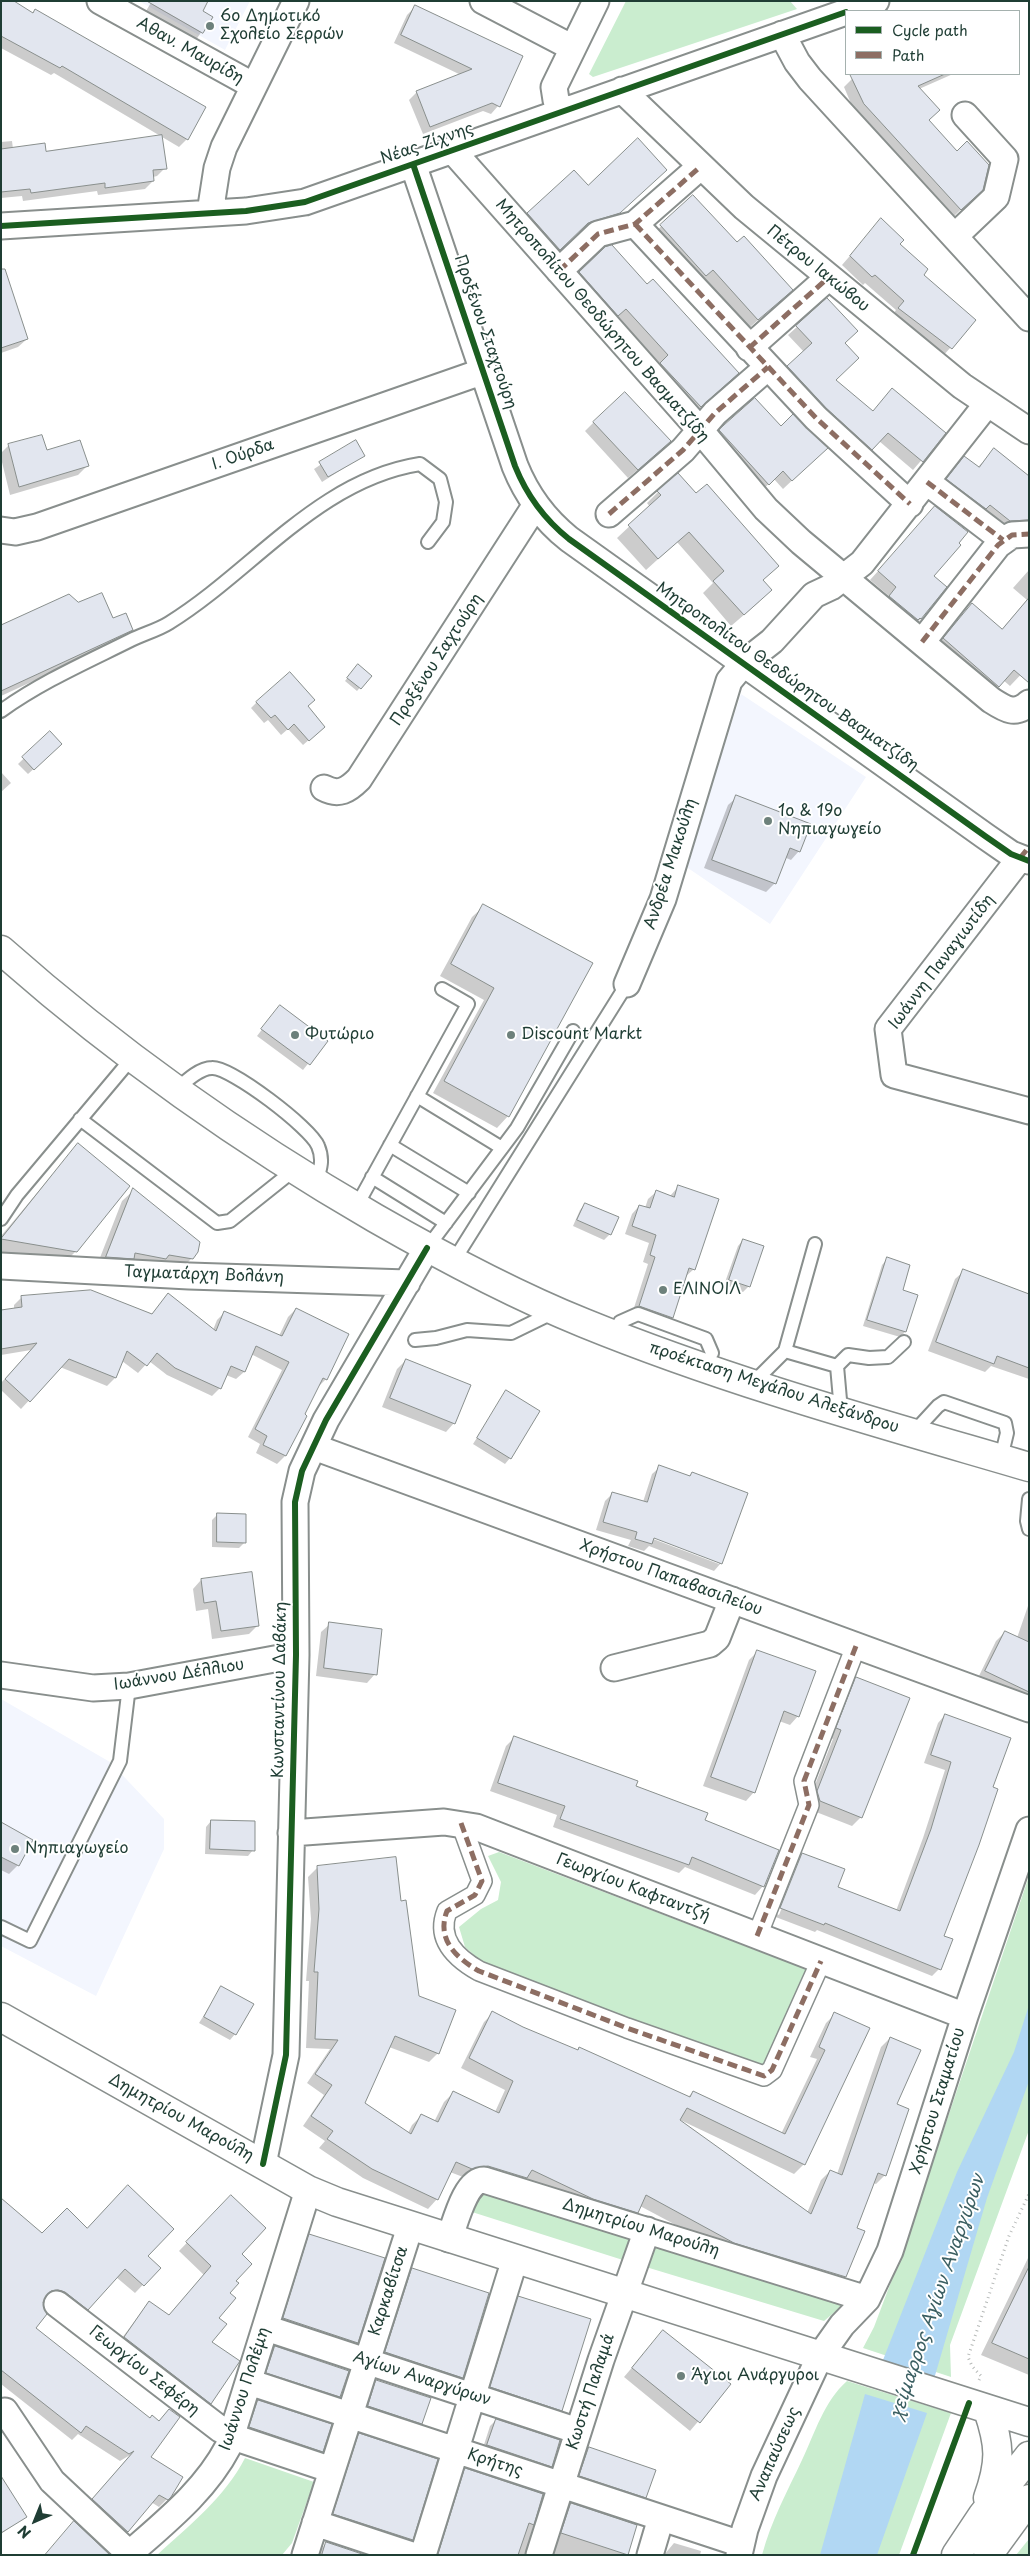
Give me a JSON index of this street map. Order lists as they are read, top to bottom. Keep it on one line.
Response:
{"streets":{"main road":["προέκταση Μεγάλου Αλεξάνδρου","Δημητρίου Μαρούλη"],"street":["Αθαν. Μαυρίδη","Νέας Ζίχνης","Πέτρου Ιακώβου","Μητροπολίτου Θεοδώρητου Βασματζίδη","Προξένου Σταχτούρη","Ι. Ούρδα","Προξένου Σαχτούρη","Ανδρέα Μακούλη","Ιωάννη Παναγιωτίδη","Ταγματάρχη Βολάνη","Χρήστου Παπαβασιλείου","Ιωάννου Δέλλιου","Κωνσταντίνου Δαβάκη","Γεωργίου Καφταντζή","Χρήστου Σταματίου","Καρκαβίτσα","Γεωργίου Σεφέρη","Αγίων Αναργύρων","Ιωάννου Πολέμη","Κωστή Παλαμά","Αναπαύσεως","Κρήτης"]},"crossings":[["Νέας Ζίχνης","Πέτρου Ιακώβου"],["Νέας Ζίχνης","Μητροπολίτου Θεοδώρητου Βασματζίδη"],["Νέας Ζίχνης","Προξένου Σταχτούρη"],["Πέτρου Ιακώβου","Ανδρέα Μακούλη"],["Μητροπολίτου Θεοδώρητου Βασματζίδη","Προξένου Σταχτούρη"],["Μητροπολίτου Θεοδώρητου Βασματζίδη","Προξένου Σαχτούρη"],["Μητροπολίτου Θεοδώρητου Βασματζίδη","Ανδρέα Μακούλη"],["Μητροπολίτου Θεοδώρητου Βασματζίδη","Ιωάννη Παναγιωτίδη"],["Προξένου Σταχτούρη","Ι. Ούρδα"],["Προξένου Σταχτούρη","Προξένου Σαχτούρη"],["Ανδρέα Μακούλη","προέκταση Μεγάλου Αλεξάνδρου"],["Ταγματάρχη Βολάνη","Κωνσταντίνου Δαβάκη"],["προέκταση Μεγάλου Αλεξάνδρου","Κωνσταντίνου Δαβάκη"],["Χρήστου Παπαβασιλείου","Κωνσταντίνου Δαβάκη"],["Ιωάννου Δέλλιου","Κωνσταντίνου Δαβάκη"],["Κωνσταντίνου Δαβάκη","Γεωργίου Καφταντζή"],["Κωνσταντίνου Δαβάκη","Δημητρίου Μαρούλη"],["Γεωργίου Καφταντζή","Χρήστου Σταματίου"],["Χρήστου Σταματίου","Δημητρίου Μαρούλη"],["Χρήστου Σταματίου","Αναπαύσεως"],["Δημητρίου Μαρούλη","Καρκαβίτσα"],["Δημητρίου Μαρούλη","Ιωάννου Πολέμη"],["Δημητρίου Μαρούλη","Κωστή Παλαμά"],["Δημητρίου Μαρούλη","Αναπαύσεως"],["Καρκαβίτσα","Αγίων Αναργύρων"],["Καρκαβίτσα","Κρήτης"],["Γεωργίου Σεφέρη","Ιωάννου Πολέμη"],["Αγίων Αναργύρων","Ιωάννου Πολέμη"],["Αγίων Αναργύρων","Κωστή Παλαμά"],["Ιωάννου Πολέμη","Κρήτης"],["Κωστή Παλαμά","Κρήτης"],["Αναπαύσεως","Κρήτης"]],"water":["χείμαρρος Αγίων Αναργύρων"],"places":["6ο Δημοτικό Σχολείο Σερρών","1ο & 19ο Νηπιαγωγείο","Φυτώριο","Discount Markt","ΕΛΙΝΟΙΛ","Νηπιαγωγείο","Άγιοι Ανάργυροι"],"legend":["Cycle path","Path"],"north":"bottom left"}
